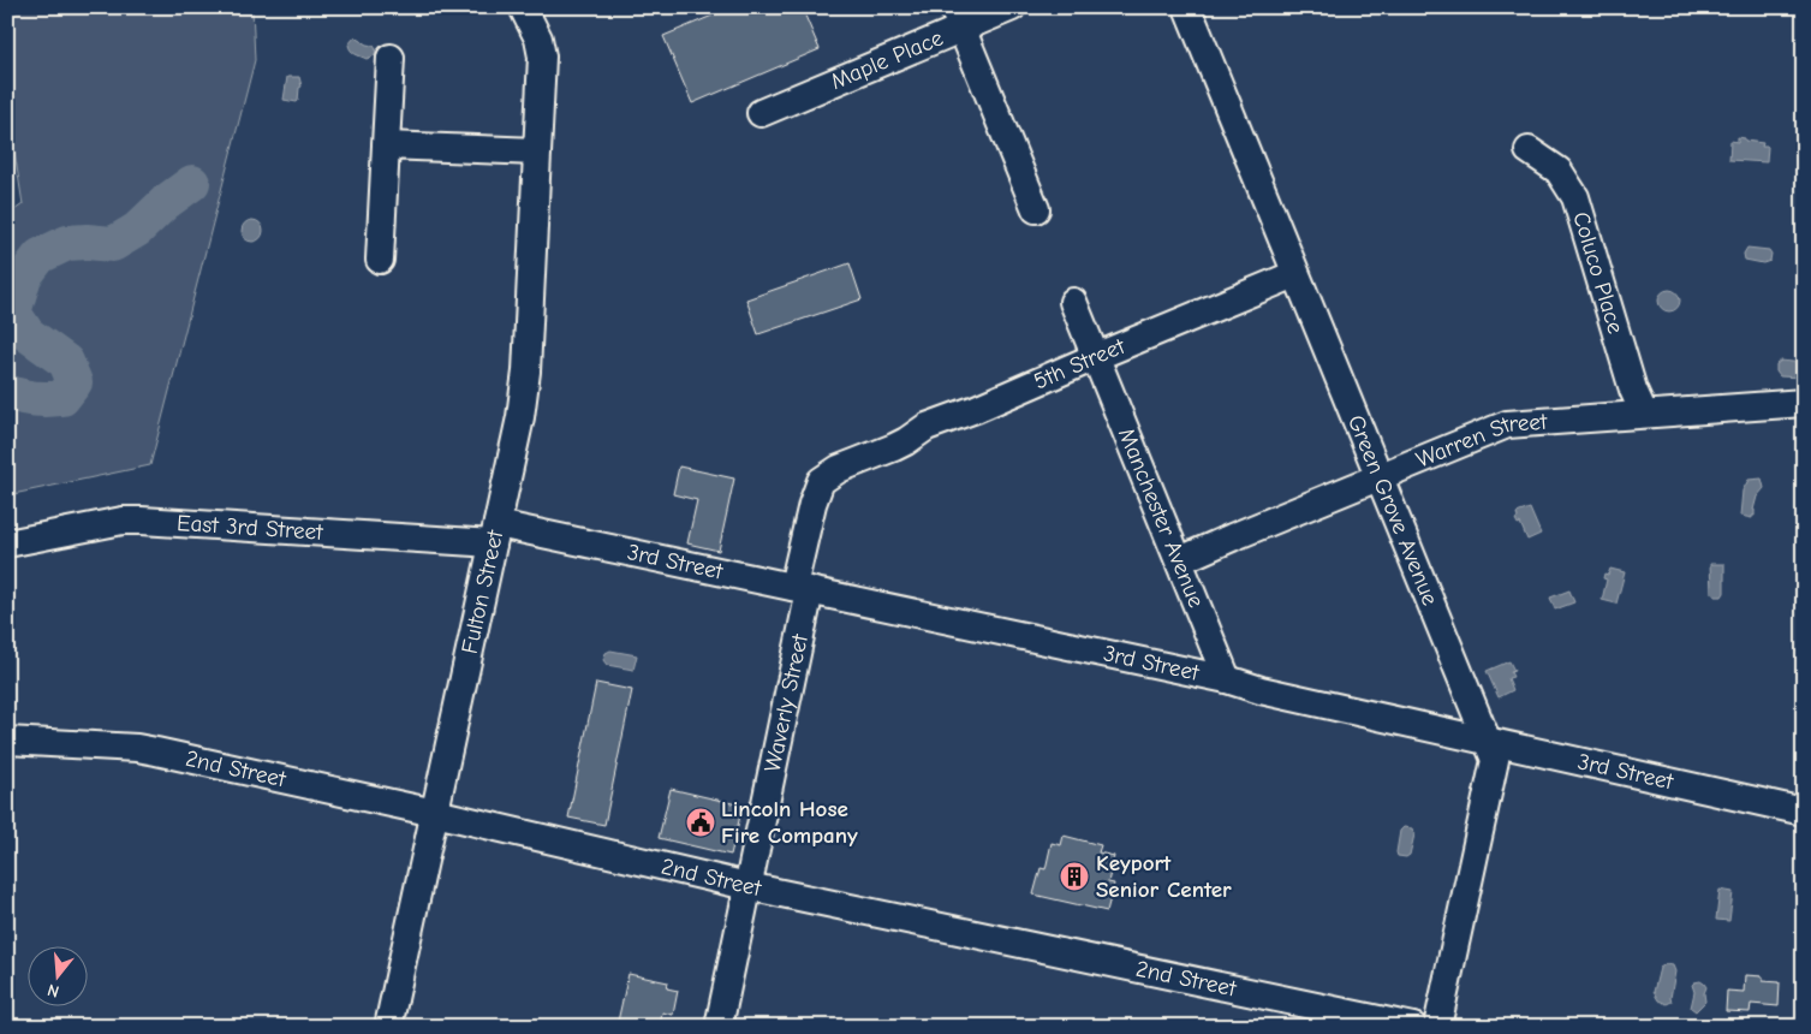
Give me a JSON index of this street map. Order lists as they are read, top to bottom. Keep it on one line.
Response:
{"streets":{"street":["Maple Place","Coluco Place","5th Street","Warren Street","Green Grove Avenue","Manchester Avenue","East 3rd Street","3rd Street","Fulton Street","Waverly Street","2nd Street"]},"crossings":[["Coluco Place","Warren Street"],["5th Street","Green Grove Avenue"],["5th Street","Manchester Avenue"],["5th Street","Waverly Street"],["Warren Street","Green Grove Avenue"],["Warren Street","Manchester Avenue"],["Green Grove Avenue","3rd Street"],["Manchester Avenue","3rd Street"],["East 3rd Street","3rd Street"],["East 3rd Street","Fulton Street"],["3rd Street","Fulton Street"],["3rd Street","Waverly Street"],["Fulton Street","2nd Street"],["Waverly Street","2nd Street"]],"places":{"public building":["Lincoln Hose Fire Company"],"building":["Keyport Senior Center"]},"north":"bottom"}
